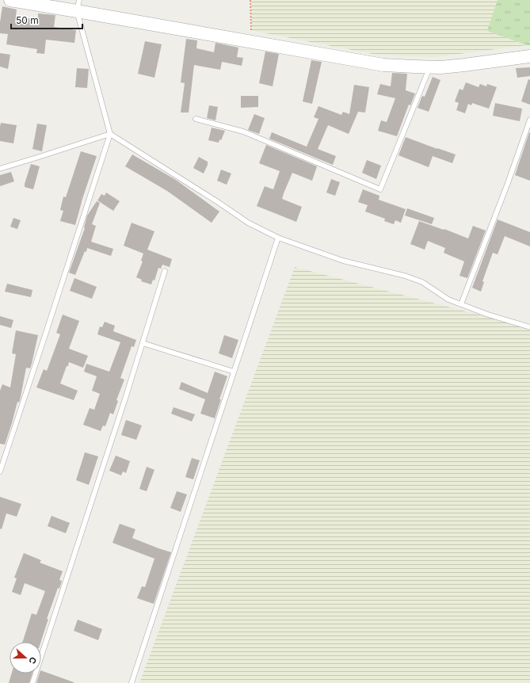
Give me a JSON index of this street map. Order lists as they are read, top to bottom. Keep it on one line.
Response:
{"scale_bar":"50 m","north":"right"}
